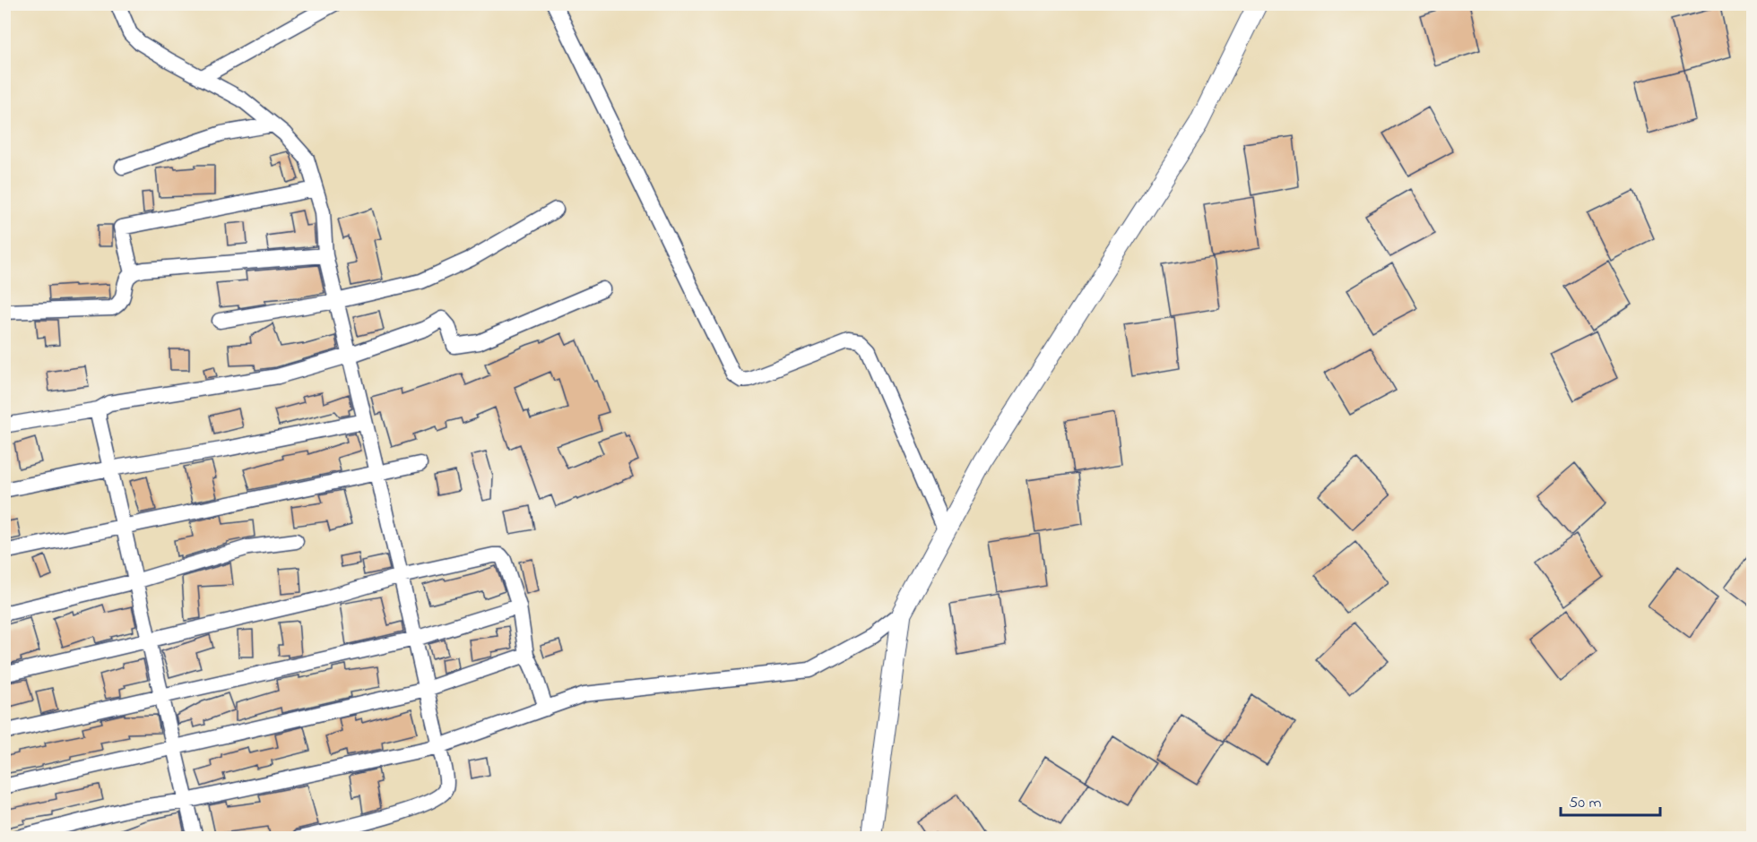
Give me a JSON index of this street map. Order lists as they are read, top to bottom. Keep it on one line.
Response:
{"scale_bar":"50 m"}
